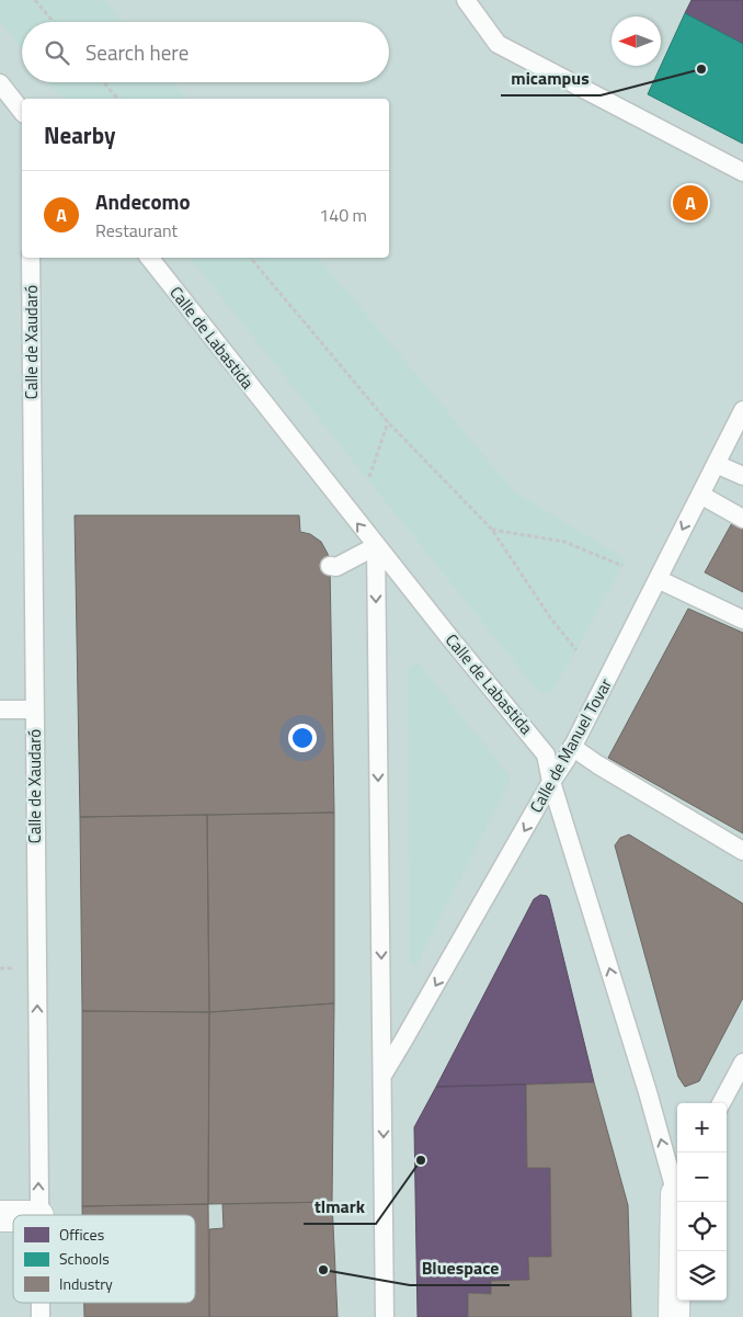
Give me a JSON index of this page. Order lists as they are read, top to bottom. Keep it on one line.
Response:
{"streets":{"lane":["Calle de Labastida","Calle de Xaudaró","Calle de Manuel Tovar"]},"crossings":[["Calle de Labastida","Calle de Manuel Tovar"]],"one_way":["Calle de Labastida","Calle de Xaudaró","Calle de Manuel Tovar"],"places":["micampus","tlmark","Bluespace"],"legend":["Offices","Schools","Industry"],"north":"left","page":{"search":"Search here","heading":"Nearby","list":[{"mark":"A","name":"Andecomo","note":"Restaurant","value":"140 m"}],"pins":"A","map_buttons":["+","−"]}}
